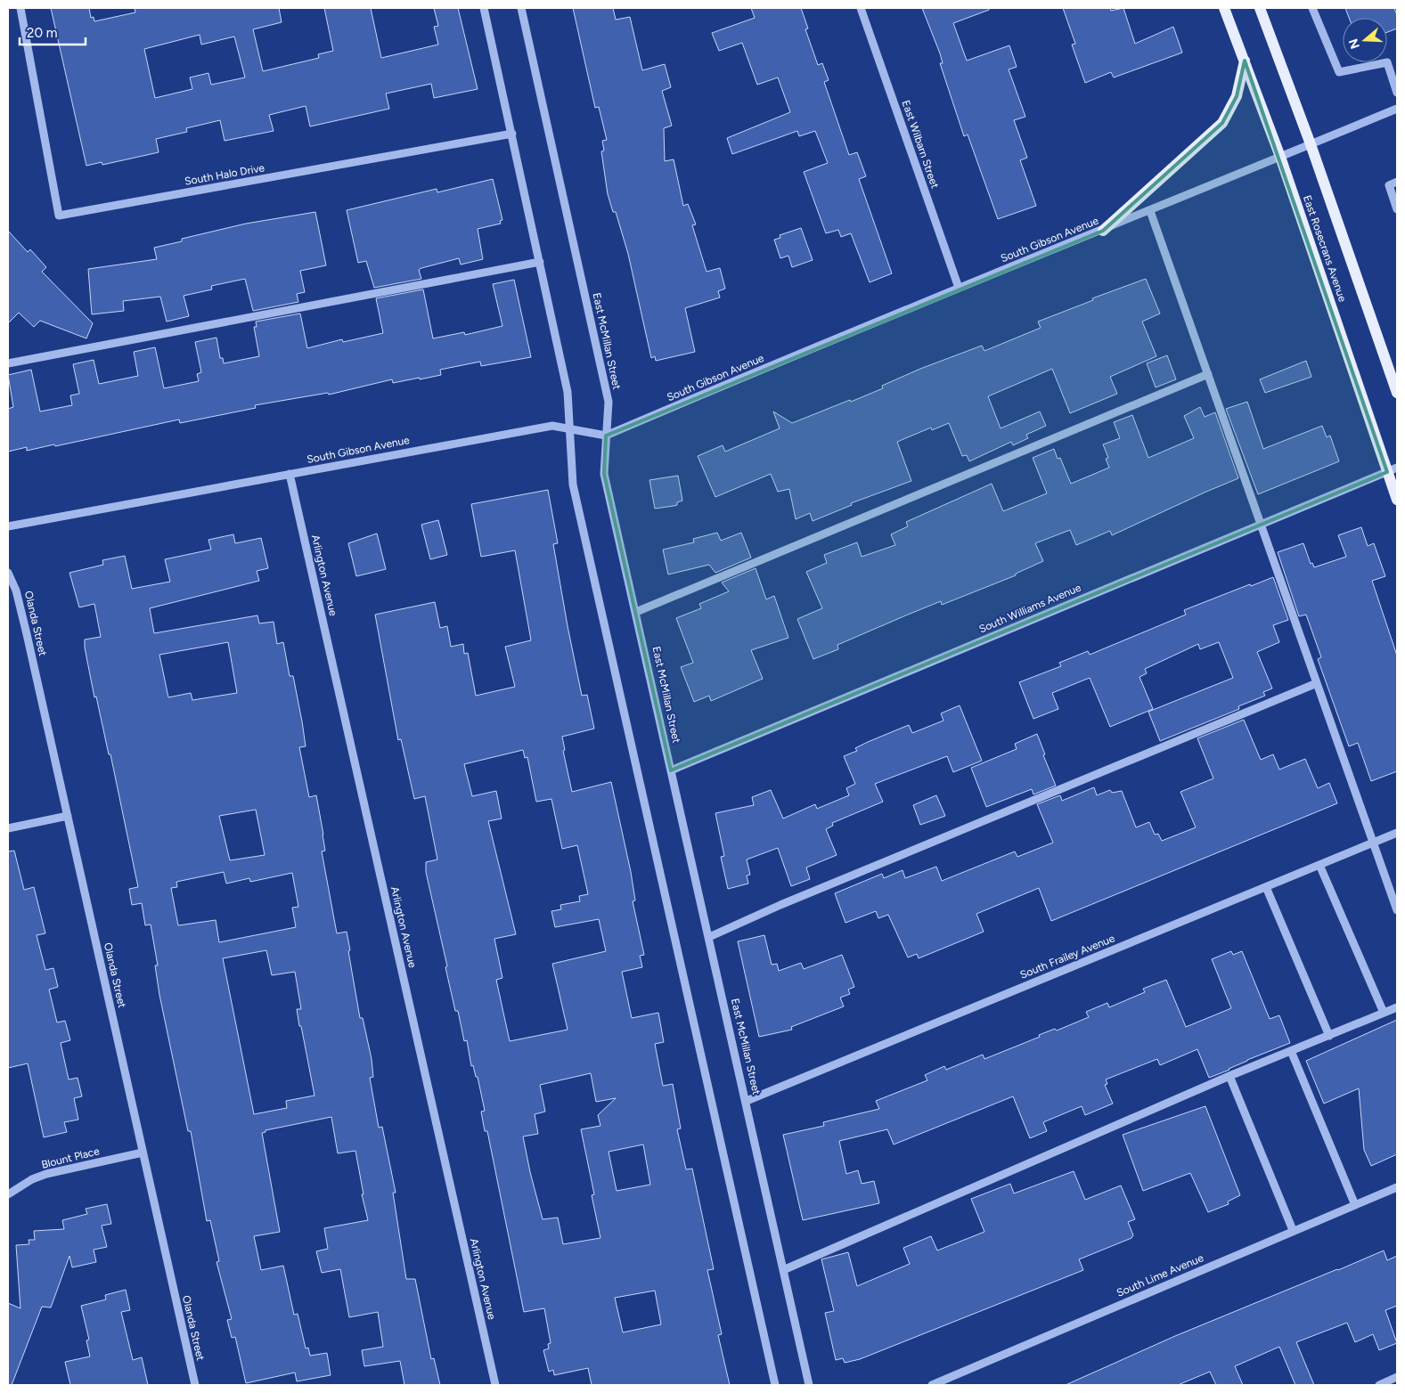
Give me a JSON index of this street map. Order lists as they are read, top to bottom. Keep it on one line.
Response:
{"streets":{"main road":["East Rosecrans Avenue"],"street":["East Wilbarn Street","South Halo Drive","South Gibson Avenue","East McMillan Street","Arlington Avenue","South Williams Avenue","Olanda Street","South Frailey Avenue","Blount Place","South Lime Avenue"]},"crossings":[["East Wilbarn Street","South Gibson Avenue"],["South Gibson Avenue","East Rosecrans Avenue"],["South Gibson Avenue","East McMillan Street"],["South Gibson Avenue","Arlington Avenue"],["East Rosecrans Avenue","South Williams Avenue"],["East McMillan Street","South Williams Avenue"],["East McMillan Street","South Frailey Avenue"],["Olanda Street","Blount Place"]],"scale_bar":"20 m","north":"left"}
